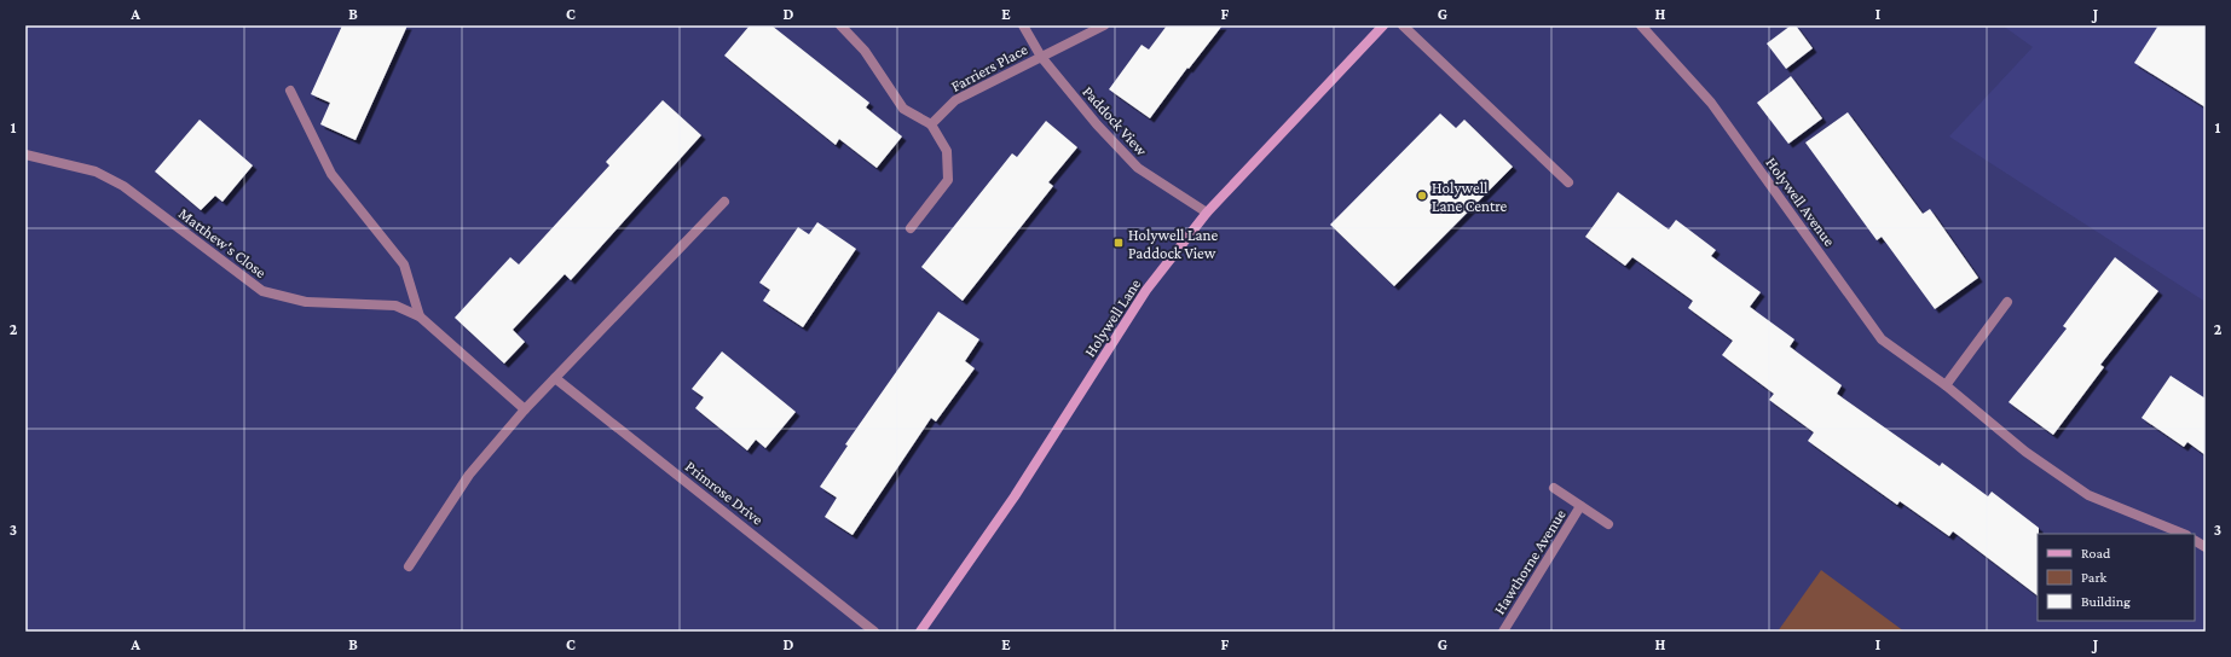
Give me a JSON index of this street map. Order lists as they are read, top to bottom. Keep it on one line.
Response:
{"streets":{"main road":["Holywell Lane"],"street":["Farriers Place","Paddock View","Holywell Avenue","Matthew's Close","Primrose Drive","Hawthorne Avenue"]},"crossings":[["Farriers Place","Paddock View"],["Paddock View","Holywell Lane"]],"places":{"other":["Holywell Lane Centre"],"transit":["Holywell Lane Paddock View"]},"legend":["Road","Park","Building"],"grid":{"columns":["A","B","C","D","E","F","G","H","I","J"],"rows":["1","2","3"]}}
